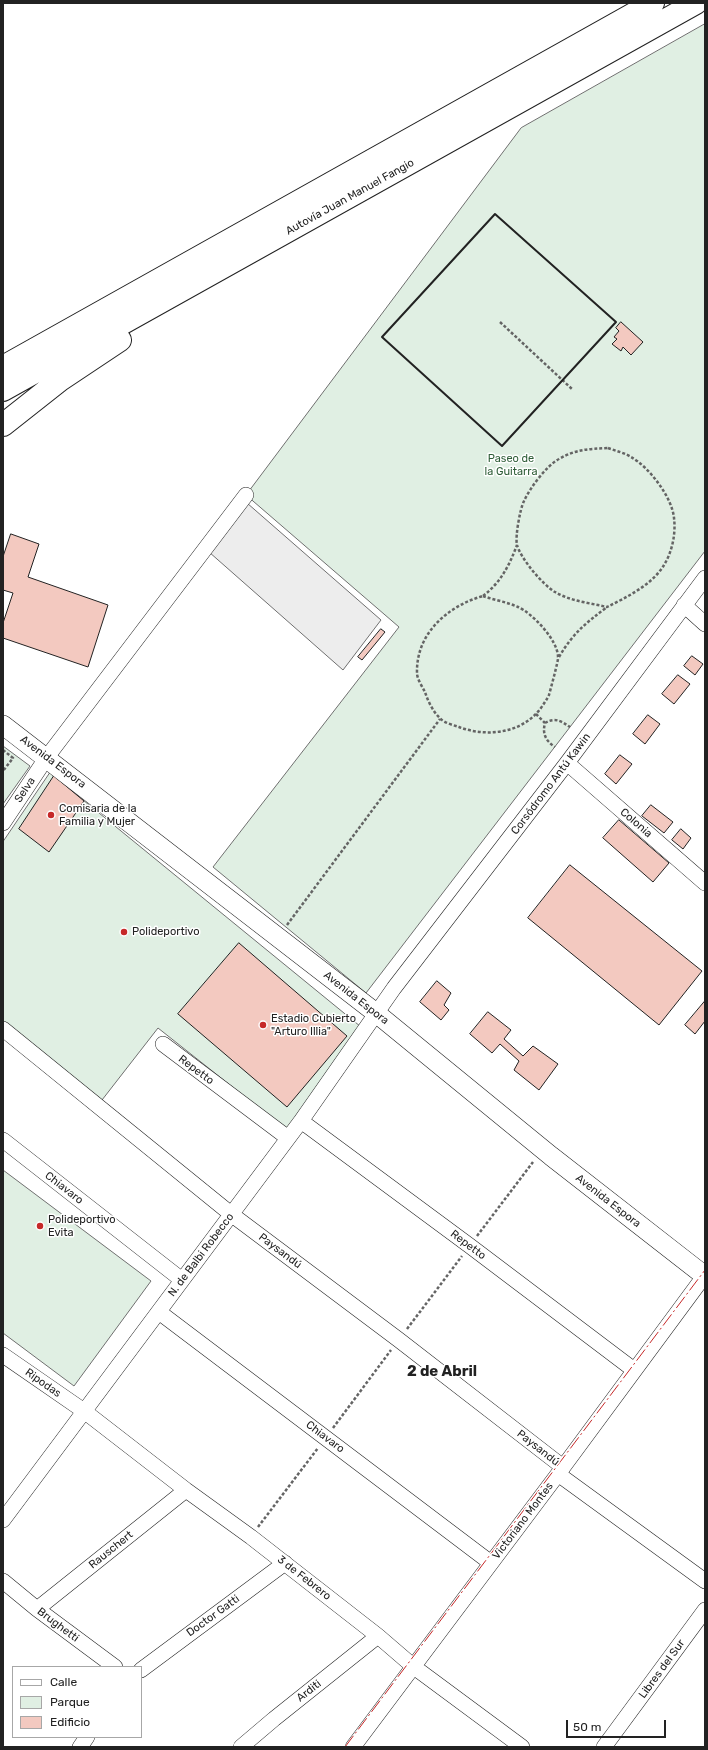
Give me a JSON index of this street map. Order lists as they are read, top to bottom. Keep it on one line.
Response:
{"streets":{"highway":["Autovía Juan Manuel Fangio"],"main road":["Avenida Espora"],"street":["Corsódromo Antú Kawin","Selva","Colonia","Repetto","Chiavaro","Paysandú","N. de Balbi Robecco","Ripodas","Victoriano Montes","Rauschert","3 de Febrero","Doctor Gatti","Brughetti","Libres del Sur","Arditi"]},"crossings":[["Avenida Espora","Selva"],["Avenida Espora","N. de Balbi Robecco"],["Avenida Espora","Victoriano Montes"],["Corsódromo Antú Kawin","Colonia"],["Corsódromo Antú Kawin","N. de Balbi Robecco"],["Repetto","N. de Balbi Robecco"],["Repetto","Victoriano Montes"],["Chiavaro","N. de Balbi Robecco"],["Chiavaro","Victoriano Montes"],["Paysandú","N. de Balbi Robecco"],["Paysandú","Victoriano Montes"],["N. de Balbi Robecco","Ripodas"],["N. de Balbi Robecco","3 de Febrero"],["Ripodas","3 de Febrero"],["Victoriano Montes","3 de Febrero"],["Rauschert","3 de Febrero"],["Rauschert","Brughetti"],["3 de Febrero","Doctor Gatti"],["3 de Febrero","Arditi"]],"districts":["2 de Abril"],"parks":["Paseo de la Guitarra"],"places":["Comisaria de la Familia y Mujer","Polideportivo","Estadio Cubierto \"Arturo Illia\"","Polideportivo Evita"],"legend":["Calle","Parque","Edificio"],"scale_bar":"50 m"}
